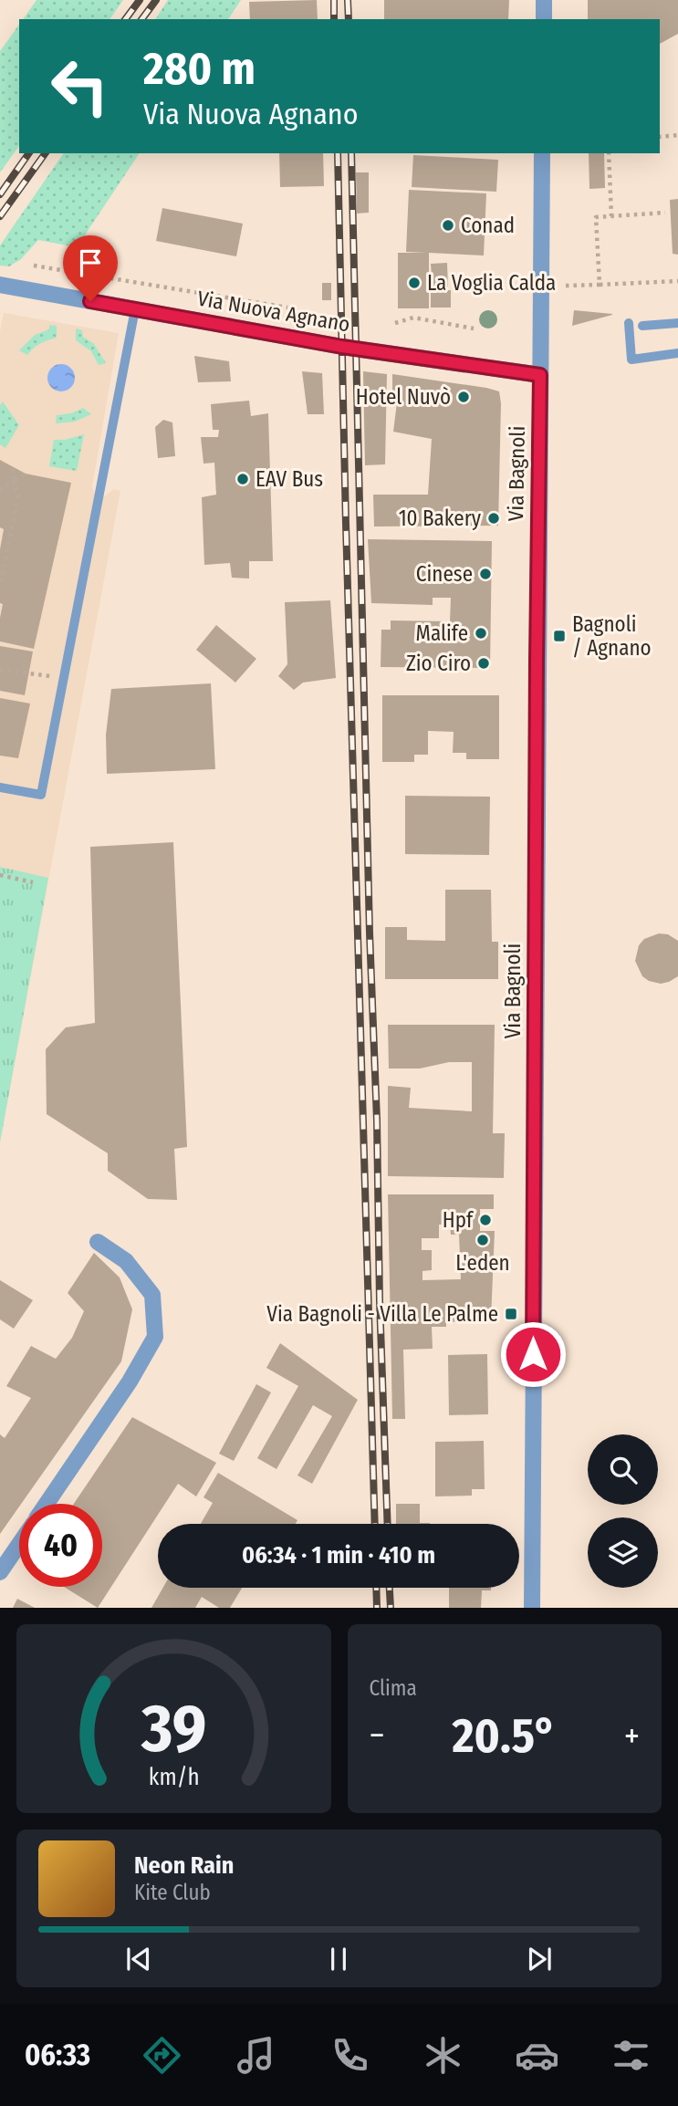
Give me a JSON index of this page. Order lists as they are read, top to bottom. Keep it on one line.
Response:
{"streets":{"street":["Via Nuova Agnano","Via Bagnoli"]},"crossings":[["Via Nuova Agnano","Via Bagnoli"]],"places":{"other":["Conad","La Voglia Calda","Hotel Nuvò","EAV Bus","10 Bakery","Cinese","Malife","Zio Ciro","Hpf","L'eden"],"transit":["Bagnoli / Agnano","Via Bagnoli - Villa Le Palme"]},"page":{"turn":["280 m","Via Nuova Agnano"],"limit":"40","trip":"06:34 · 1 min · 410 m","tile":"Clima","heat":["−","20.5°","+"],"song":["Neon Rain","Kite Club"],"tabs":"06:33","gauge":["39","km/h"]}}
